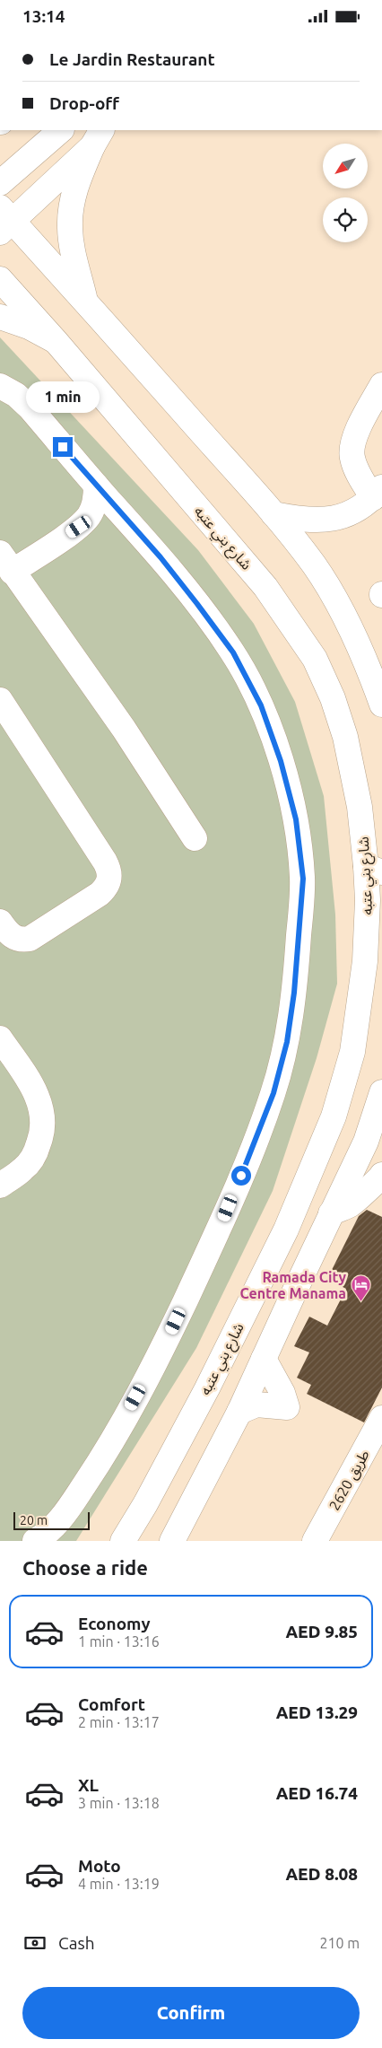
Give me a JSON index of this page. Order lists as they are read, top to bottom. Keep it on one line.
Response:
{"streets":{"main road":["شارع بني عتبه","طريق 2620"]},"places":{"hotel":["Ramada City Centre Manama"]},"scale_bar":"20 m","north":"bottom left","page":{"status":"13:14","banner":["Le Jardin Restaurant","Drop-off"],"bubble":"1 min","scale":"20 m","heading":"Choose a ride","list":[{"name":"Economy","note":"1 min · 13:16","value":"AED 9.85"},{"name":"Comfort","note":"2 min · 13:17","value":"AED 13.29"},{"name":"XL","note":"3 min · 13:18","value":"AED 16.74"},{"name":"Moto","note":"4 min · 13:19","value":"AED 8.08"}],"pay":["Cash","210 m"],"buttons":"Confirm"}}
